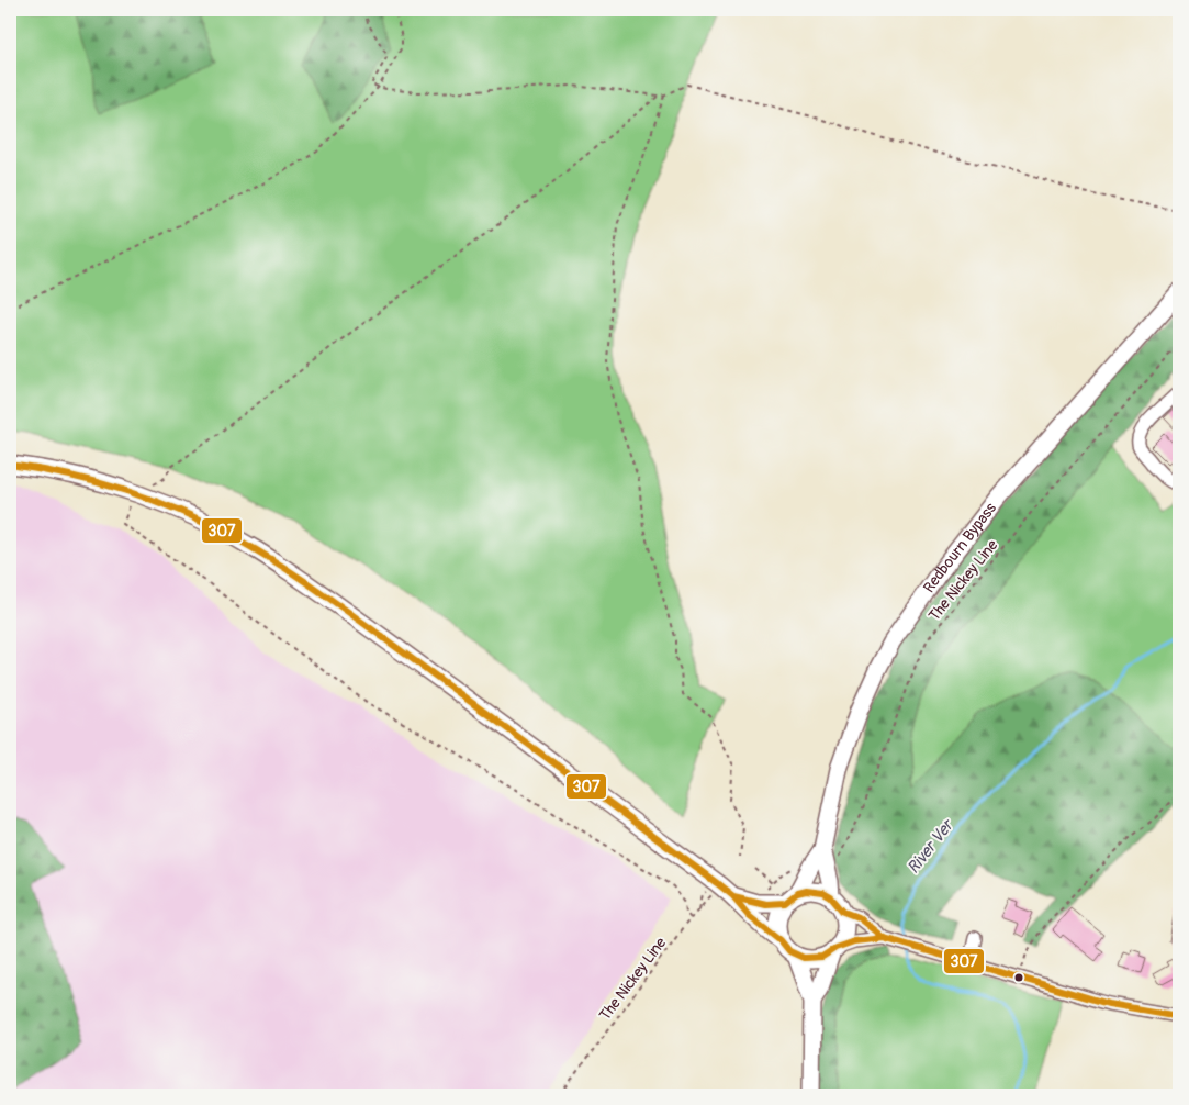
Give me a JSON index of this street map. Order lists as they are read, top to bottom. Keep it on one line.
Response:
{"streets":{"main road":["Redbourn Bypass"],"path":["The Nickey Line"]},"water":["River Ver"],"lines":["transit line 307"]}
